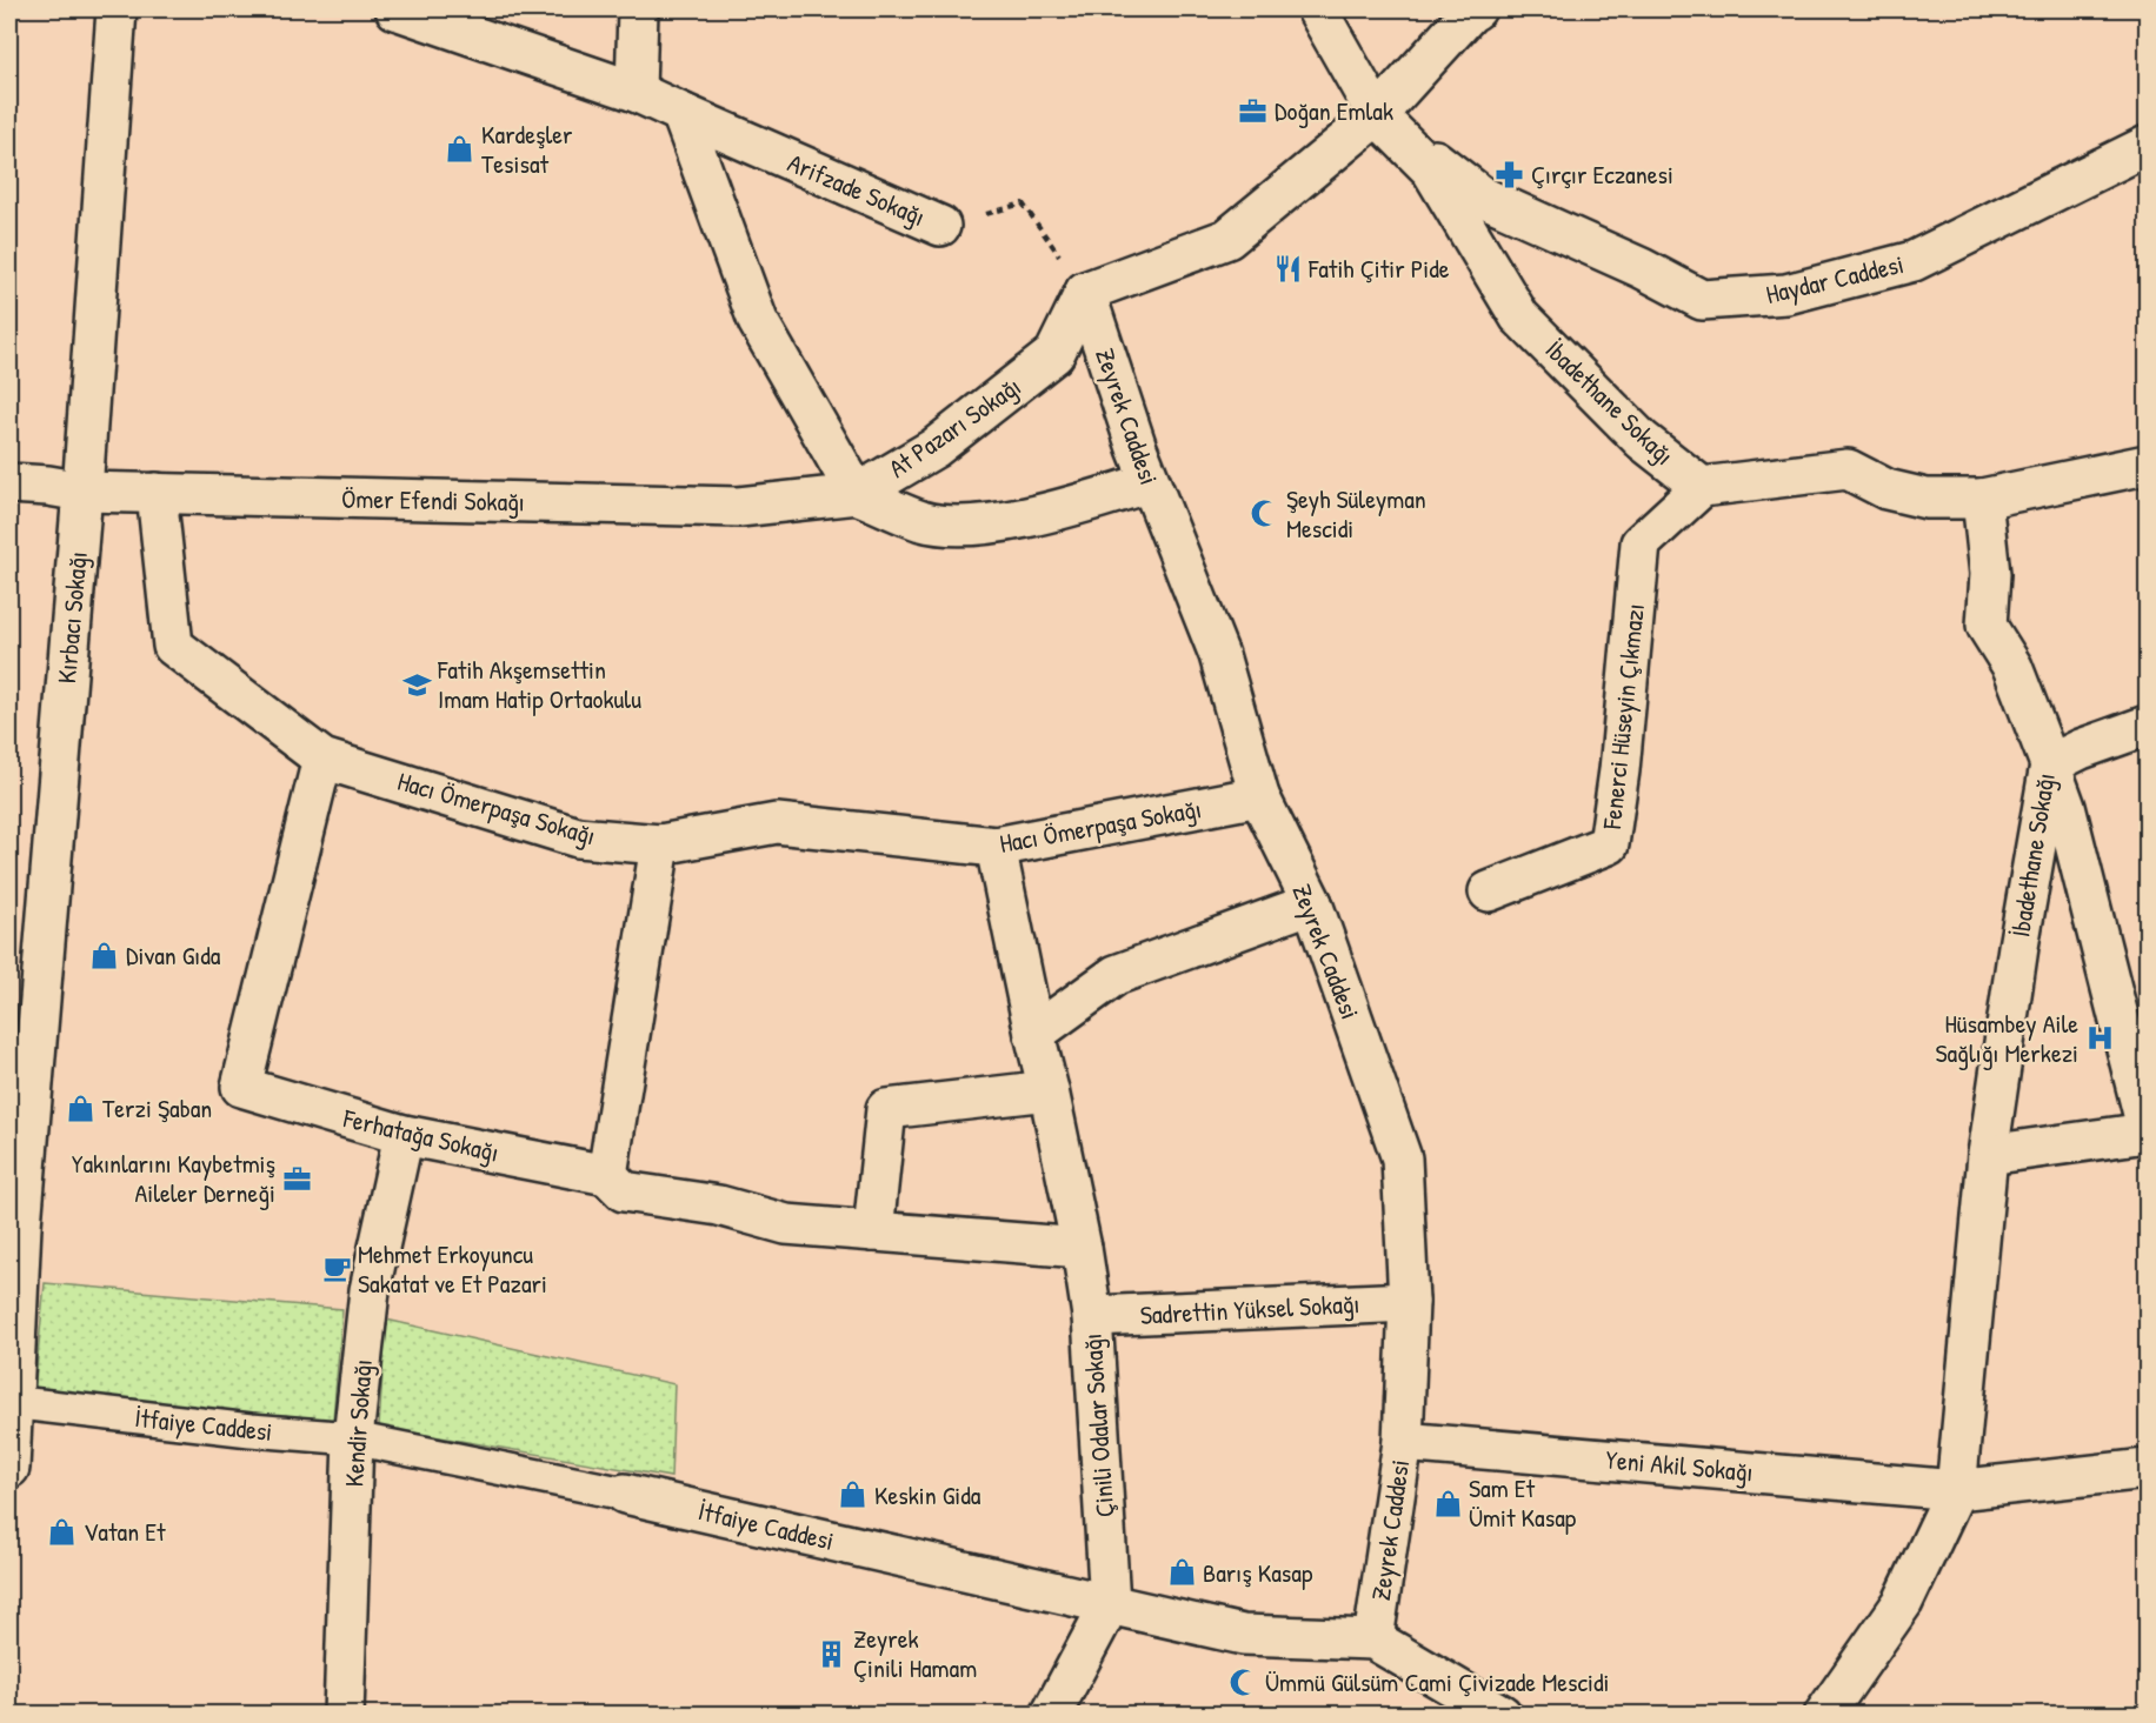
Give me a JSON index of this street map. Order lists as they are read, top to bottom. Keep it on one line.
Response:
{"streets":{"street":["Arifzade Sokağı","Haydar Caddesi","İbadethane Sokağı","Zeyrek Caddesi","At Pazarı Sokağı","Ömer Efendi Sokağı","Kırbacı Sokağı","Fenerci Hüseyin Çıkmazı","Hacı Ömerpaşa Sokağı","Ferhatağa Sokağı","Sadrettin Yüksel Sokağı","Kendir Sokağı","İtfaiye Caddesi","Çinili Odalar Sokağı","Yeni Akil Sokağı"]},"crossings":[["Arifzade Sokağı","Zeyrek Caddesi"],["Arifzade Sokağı","At Pazarı Sokağı"],["Haydar Caddesi","İbadethane Sokağı"],["İbadethane Sokağı","Fenerci Hüseyin Çıkmazı"],["İbadethane Sokağı","Yeni Akil Sokağı"],["Zeyrek Caddesi","At Pazarı Sokağı"],["Zeyrek Caddesi","Hacı Ömerpaşa Sokağı"],["Zeyrek Caddesi","Sadrettin Yüksel Sokağı"],["Zeyrek Caddesi","İtfaiye Caddesi"],["Zeyrek Caddesi","Yeni Akil Sokağı"],["At Pazarı Sokağı","Ömer Efendi Sokağı"],["Ömer Efendi Sokağı","Kırbacı Sokağı"],["Ömer Efendi Sokağı","Hacı Ömerpaşa Sokağı"],["Kırbacı Sokağı","İtfaiye Caddesi"],["Hacı Ömerpaşa Sokağı","Ferhatağa Sokağı"],["Ferhatağa Sokağı","Kendir Sokağı"],["Sadrettin Yüksel Sokağı","Çinili Odalar Sokağı"],["Kendir Sokağı","İtfaiye Caddesi"],["İtfaiye Caddesi","Çinili Odalar Sokağı"]],"places":{"office":["Doğan Emlak","Yakınlarını Kaybetmiş Aileler Derneği"],"shop":["Kardeşler Tesisat","Divan Gıda","Terzi Şaban","Keskin Gida","Sam Et Ümit Kasap","Vatan Et","Barış Kasap"],"pharmacy":["Çırçır Eczanesi"],"restaurant":["Fatih Çitir Pide"],"mosque":["Şeyh Süleyman Mescidi","Ümmü Gülsüm Cami Çivizade Mescidi"],"school or university":["Fatih Akşemsettin Imam Hatip Ortaokulu"],"hospital":["Hüsambey Aile Sağlığı Merkezi"],"cafe":["Mehmet Erkoyuncu Sakatat ve Et Pazari"],"building":["Zeyrek Çinili Hamam"]}}
